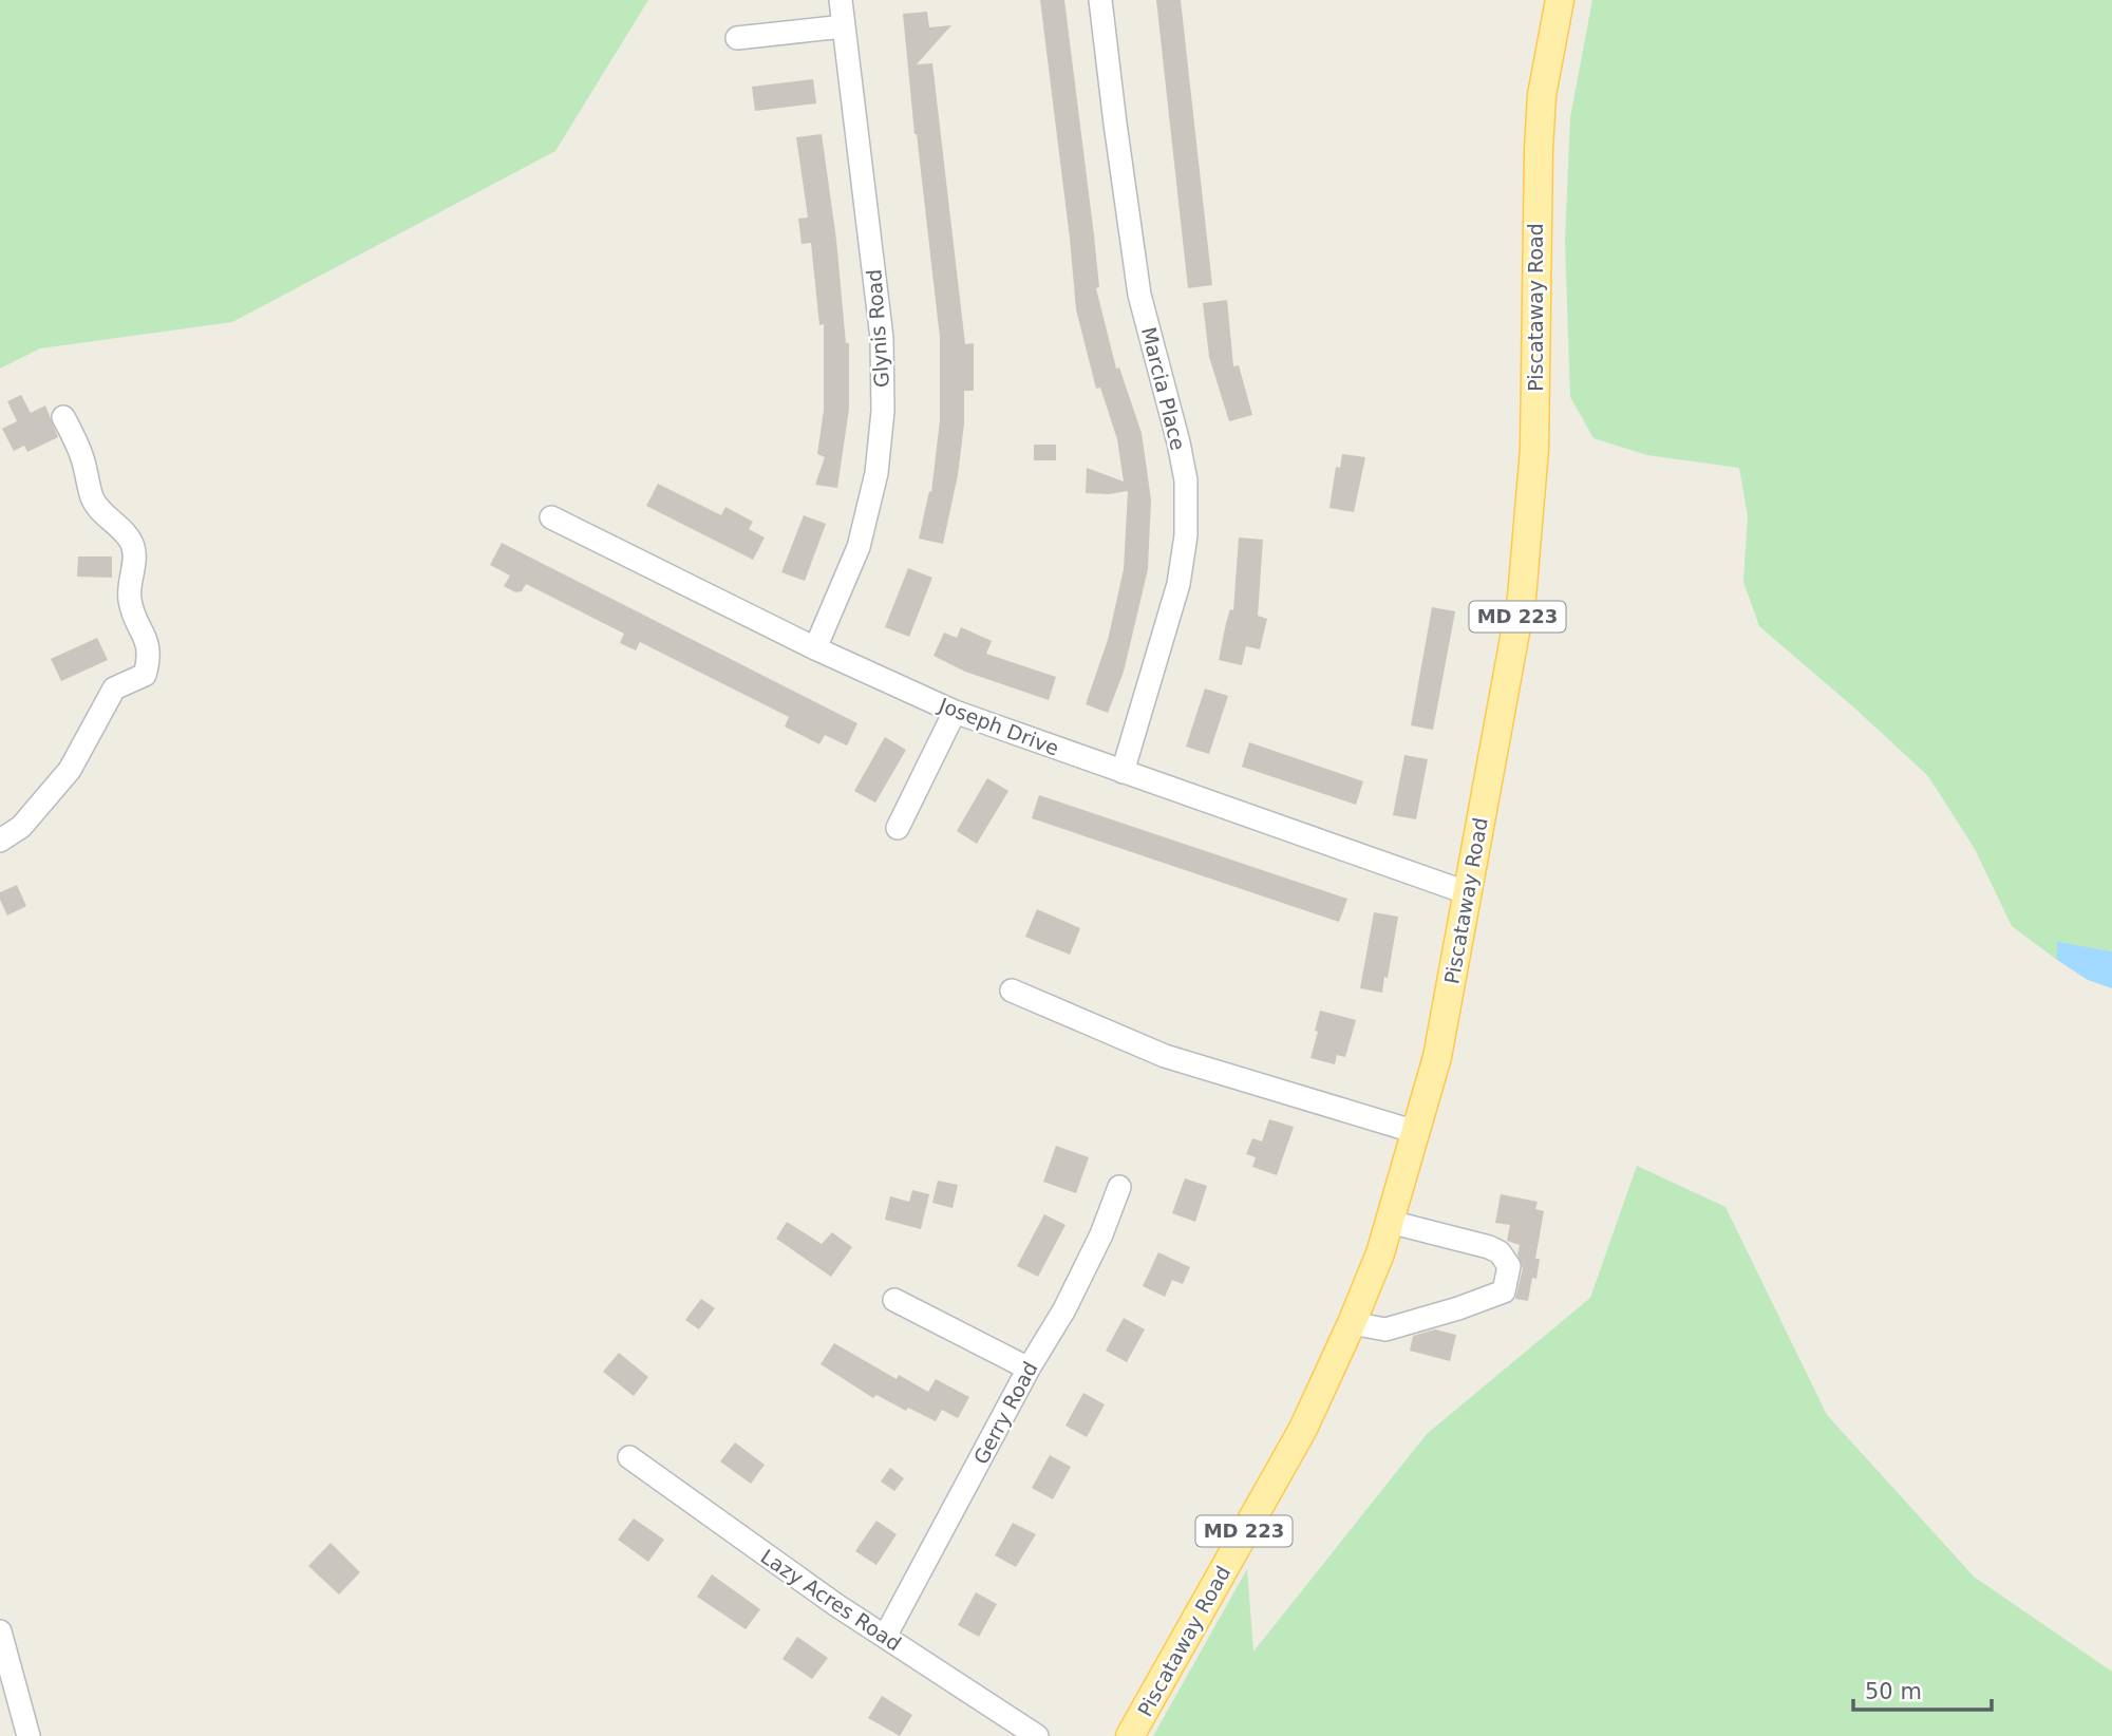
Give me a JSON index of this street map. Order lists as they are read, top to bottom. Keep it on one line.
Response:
{"streets":{"main road":["Piscataway Road","MD 223"],"street":["Glynis Road","Marcia Place","Joseph Drive","Gerry Road","Lazy Acres Road"]},"crossings":[["Piscataway Road","Joseph Drive"],["Glynis Road","Joseph Drive"],["Marcia Place","Joseph Drive"],["Gerry Road","Lazy Acres Road"]],"scale_bar":"50 m"}
